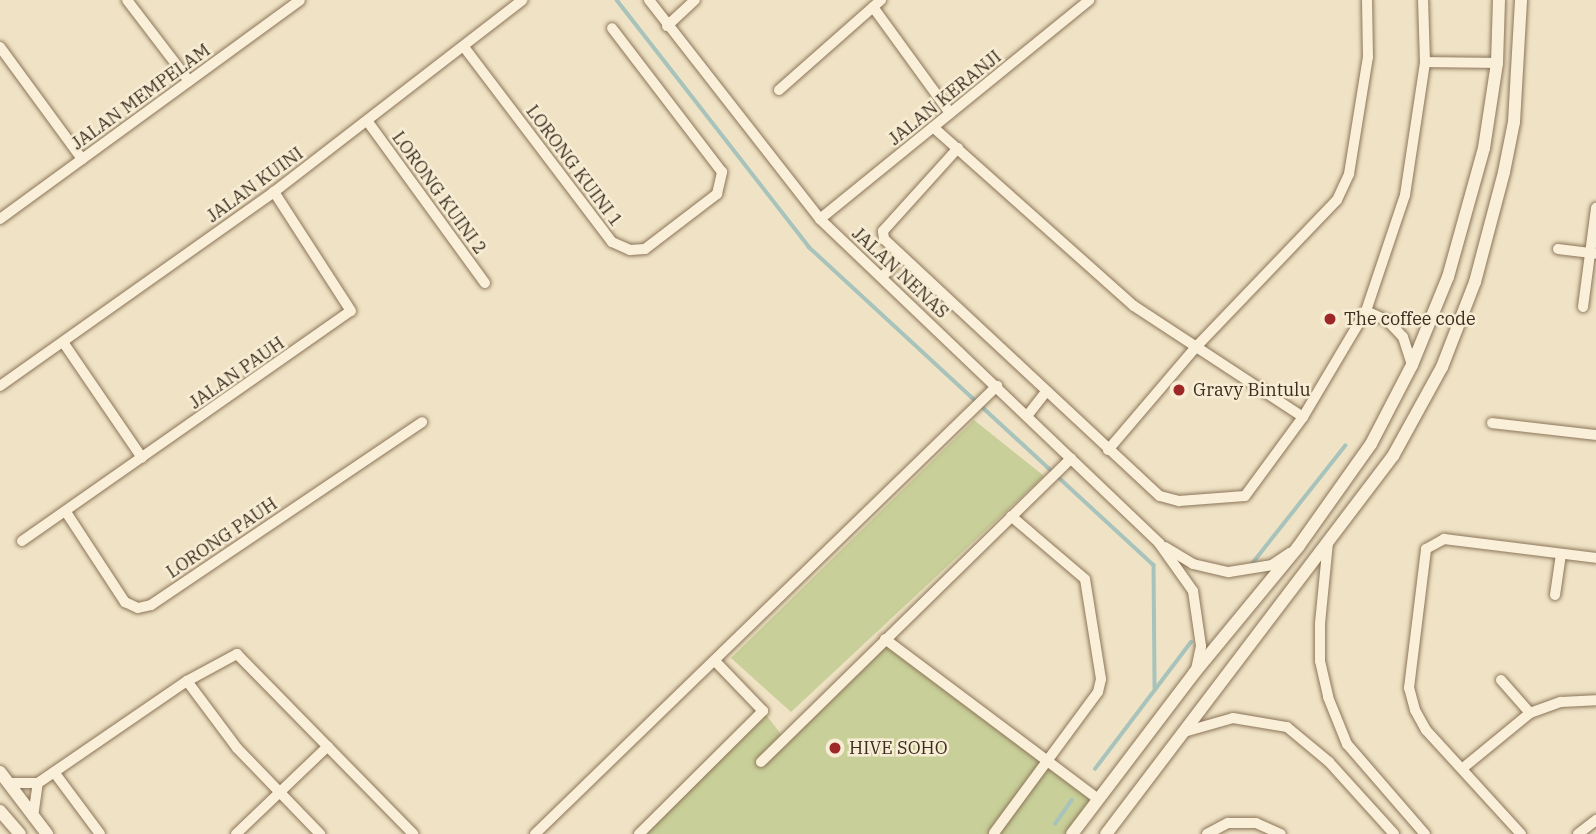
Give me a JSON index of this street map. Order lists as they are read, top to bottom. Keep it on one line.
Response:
{"streets":{"street":["JALAN MEMPELAM","JALAN KERANJI","LORONG KUINI 1","JALAN KUINI","LORONG KUINI 2","JALAN NENAS","JALAN PAUH","LORONG PAUH"]},"crossings":[["JALAN KERANJI","JALAN NENAS"],["LORONG KUINI 1","JALAN KUINI"],["JALAN KUINI","LORONG KUINI 2"],["JALAN KUINI","JALAN PAUH"],["JALAN PAUH","LORONG PAUH"]],"places":["The coffee code","Gravy Bintulu","HIVE SOHO"]}
